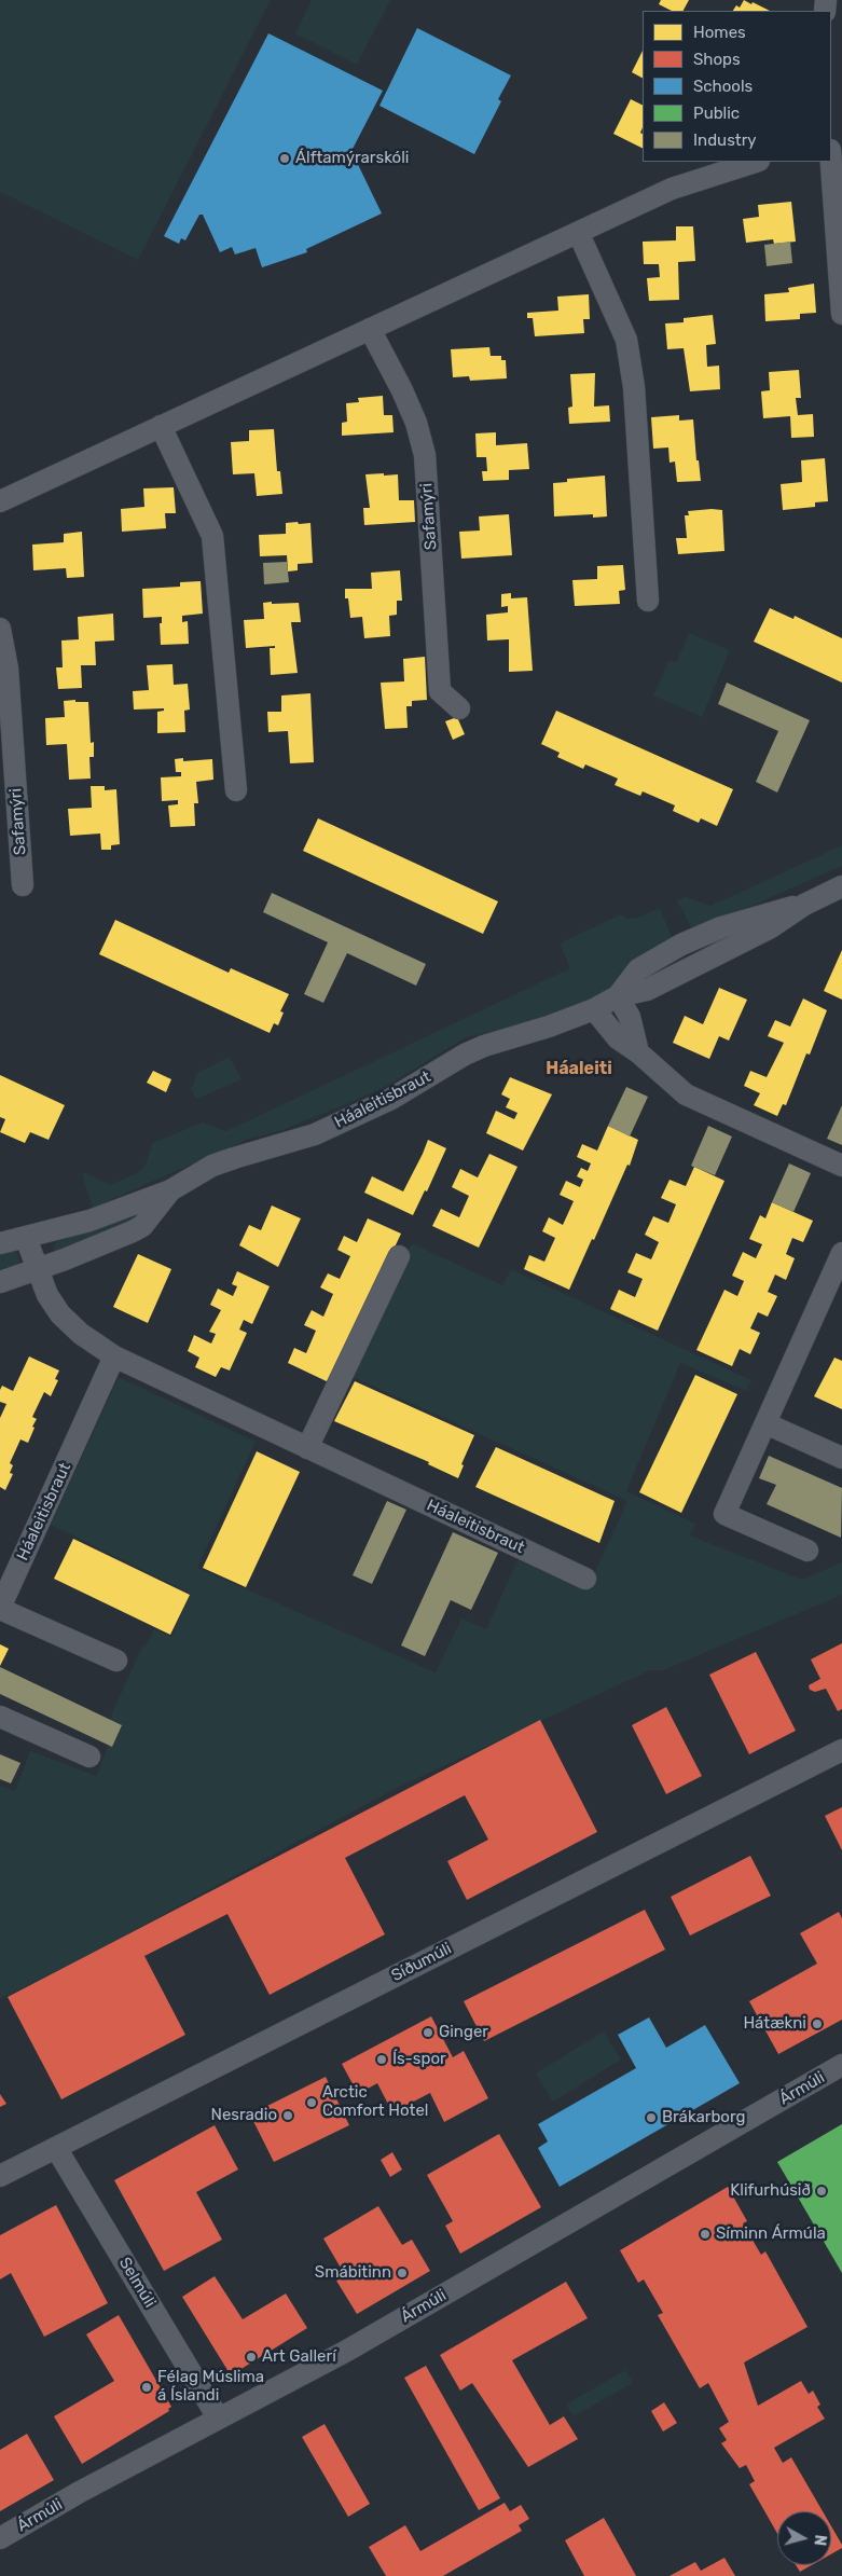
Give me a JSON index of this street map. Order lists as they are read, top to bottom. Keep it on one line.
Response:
{"streets":{"street":["Safamýri","Háaleitisbraut","Síðumúli","Ármúli","Selmúli"]},"crossings":[["Síðumúli","Selmúli"],["Ármúli","Selmúli"]],"districts":["Háaleiti"],"places":["Álftamýrarskóli","Hátækni","Ginger","Ís-spor","Arctic Comfort Hotel","Nesradio","Brákarborg","Klifurhúsið","Síminn Ármúla","Smábitinn","Art Gallerí","Félag Múslima á Íslandi"],"legend":["Homes","Shops","Schools","Public","Industry"],"north":"right"}
